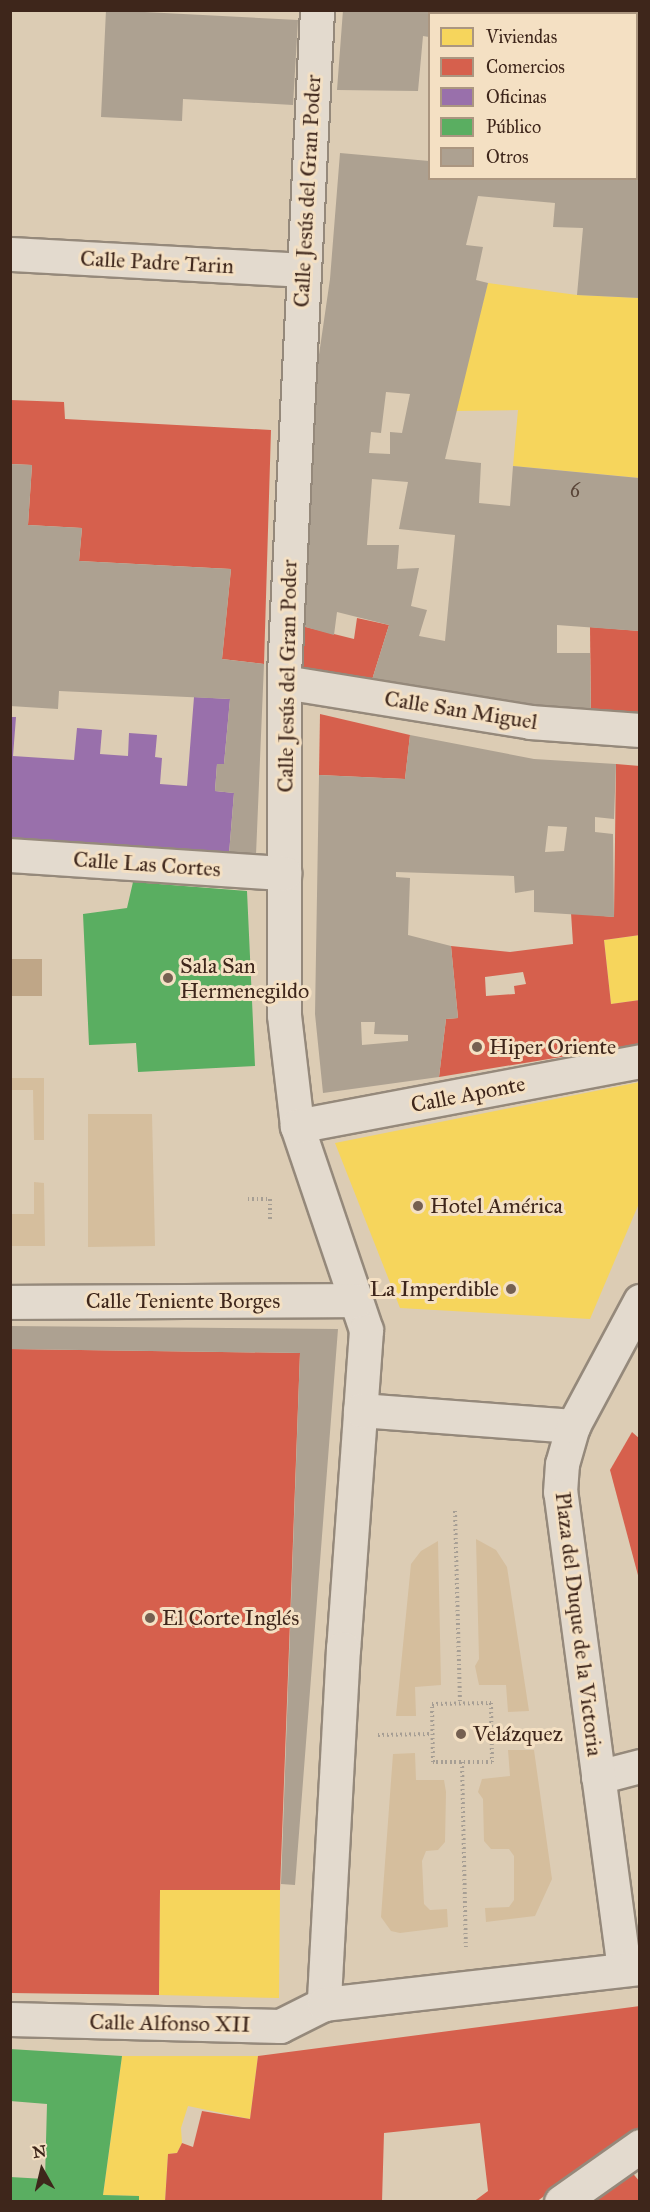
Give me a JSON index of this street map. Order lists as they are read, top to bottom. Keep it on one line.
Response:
{"streets":{"street":["Calle Jesús del Gran Poder","Calle Padre Tarin","Calle San Miguel","Calle Las Cortes","Calle Aponte","Calle Teniente Borges","Plaza del Duque de la Victoria","Calle Alfonso XII"]},"crossings":[["Calle Jesús del Gran Poder","Calle Padre Tarin"],["Calle Jesús del Gran Poder","Calle San Miguel"],["Calle Jesús del Gran Poder","Calle Las Cortes"],["Calle Jesús del Gran Poder","Calle Aponte"],["Calle Jesús del Gran Poder","Calle Teniente Borges"],["Plaza del Duque de la Victoria","Calle Alfonso XII"]],"places":["Sala San Hermenegildo","Hiper Oriente","Hotel América","La Imperdible","El Corte Inglés","Velázquez"],"house_numbers":["6"],"legend":["Viviendas","Comercios","Oficinas","Público","Otros"],"north":"top"}
